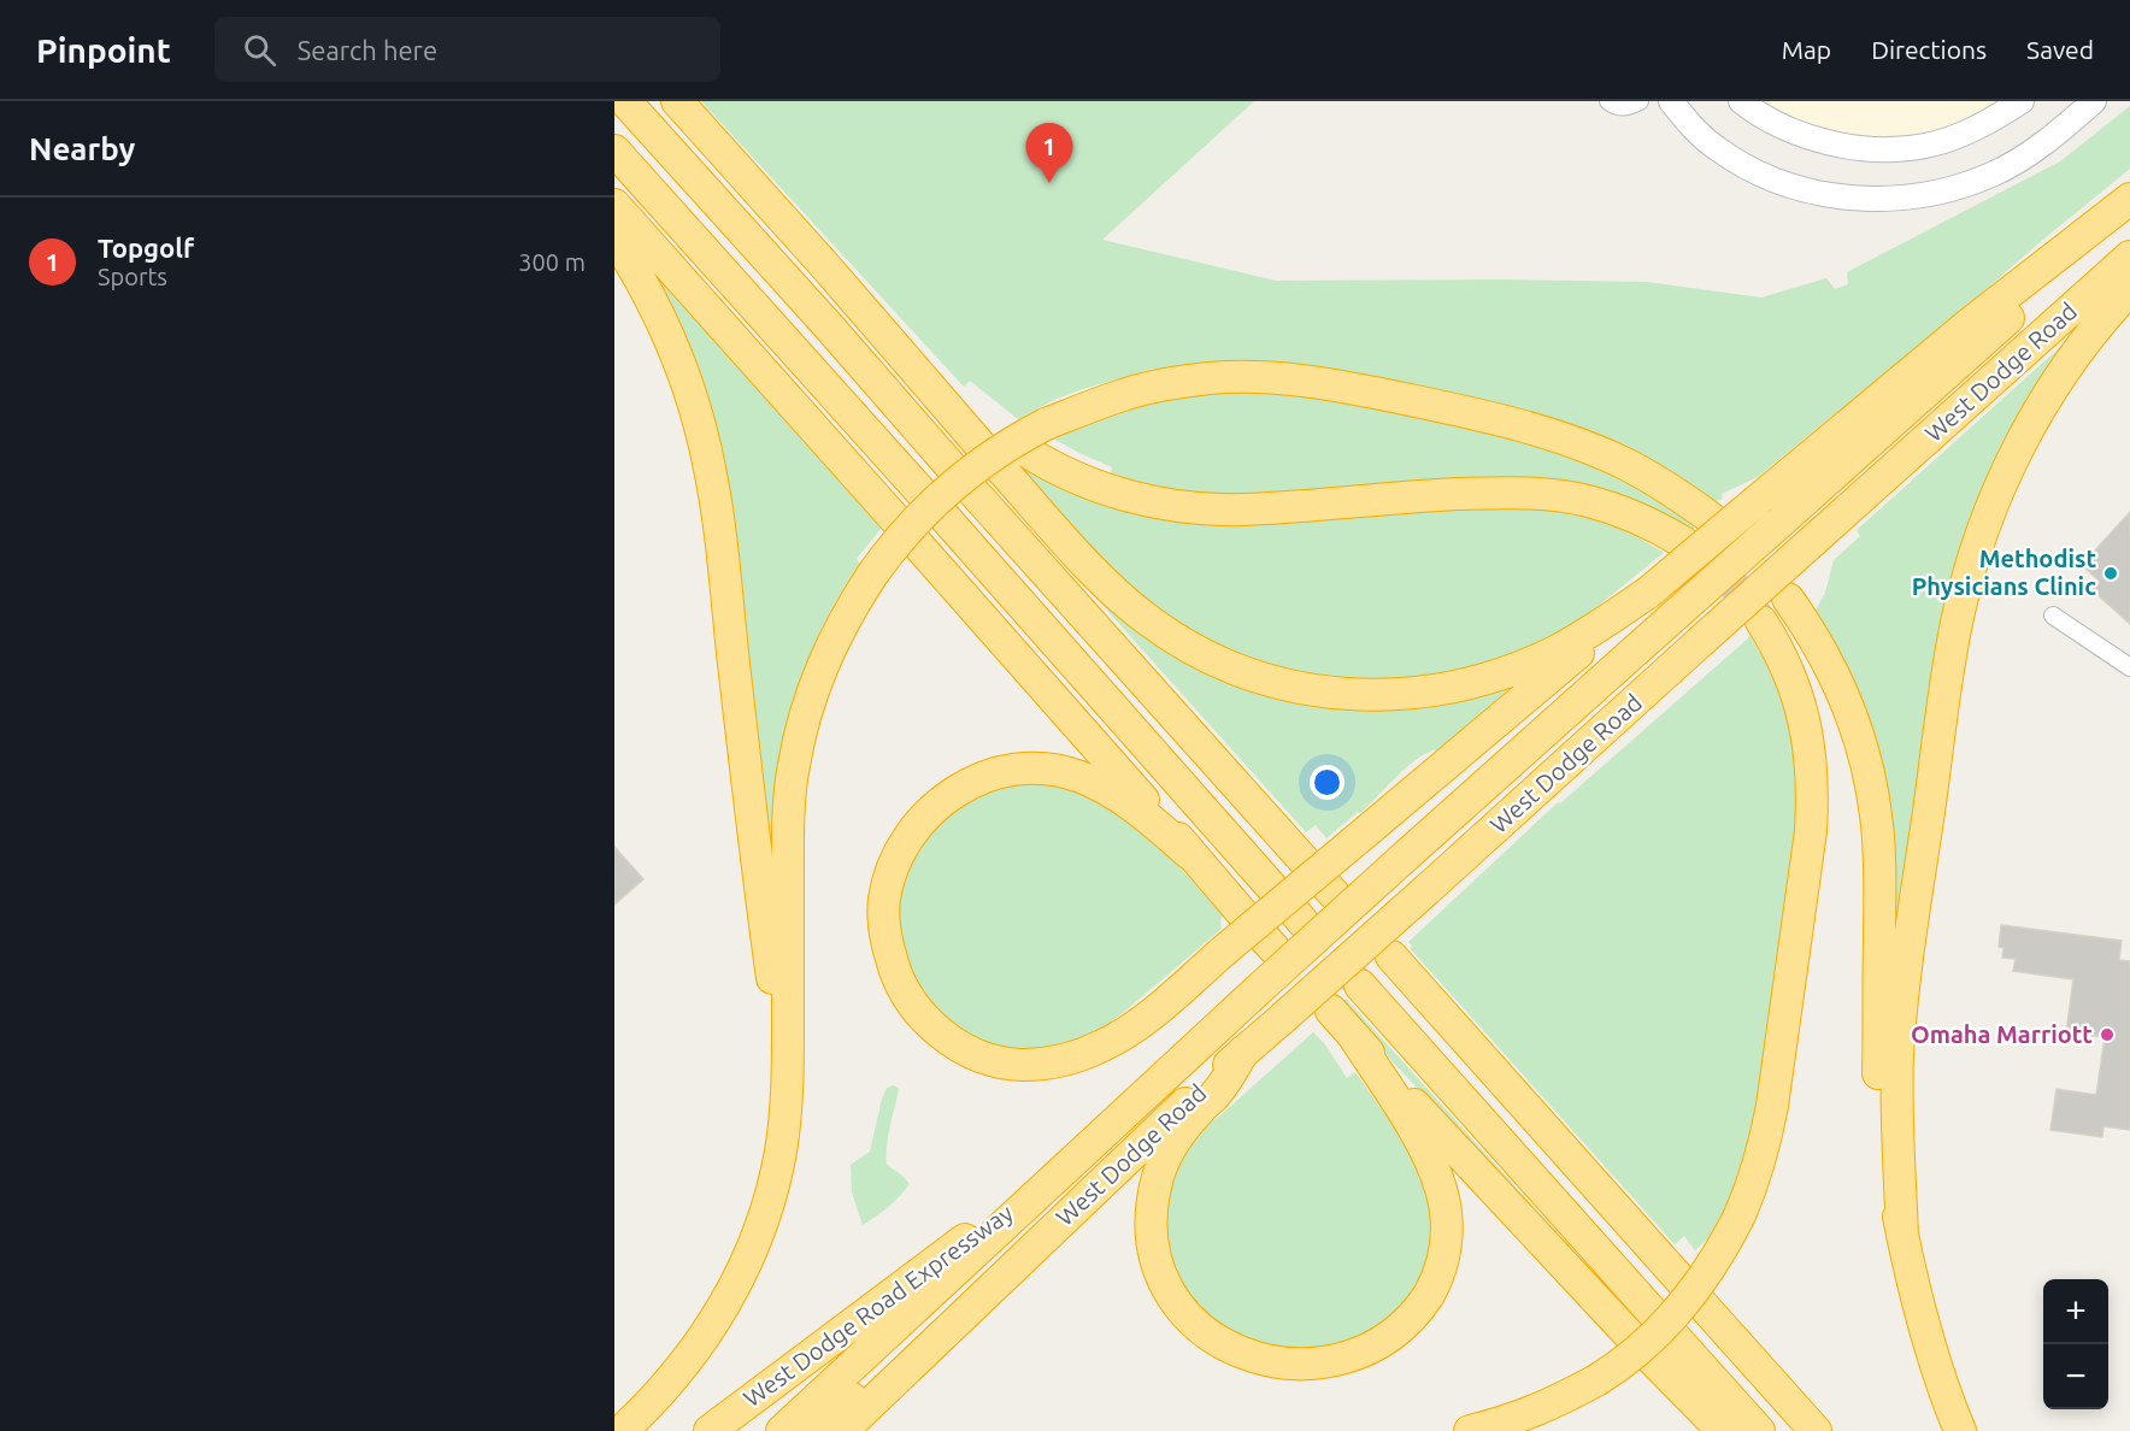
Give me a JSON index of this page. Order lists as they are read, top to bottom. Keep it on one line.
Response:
{"streets":{"highway":["West Dodge Road","West Dodge Road Expressway"]},"crossings":[["West Dodge Road","West Dodge Road Expressway"]],"places":["Methodist Physicians Clinic","Omaha Marriott"],"page":{"header":"Pinpoint","search":"Search here","nav":["Map","Directions","Saved"],"heading":"Nearby","pins":"1","list":[{"mark":"1","name":"Topgolf","note":"Sports","value":"300 m"}],"map_buttons":["+","−"]}}
